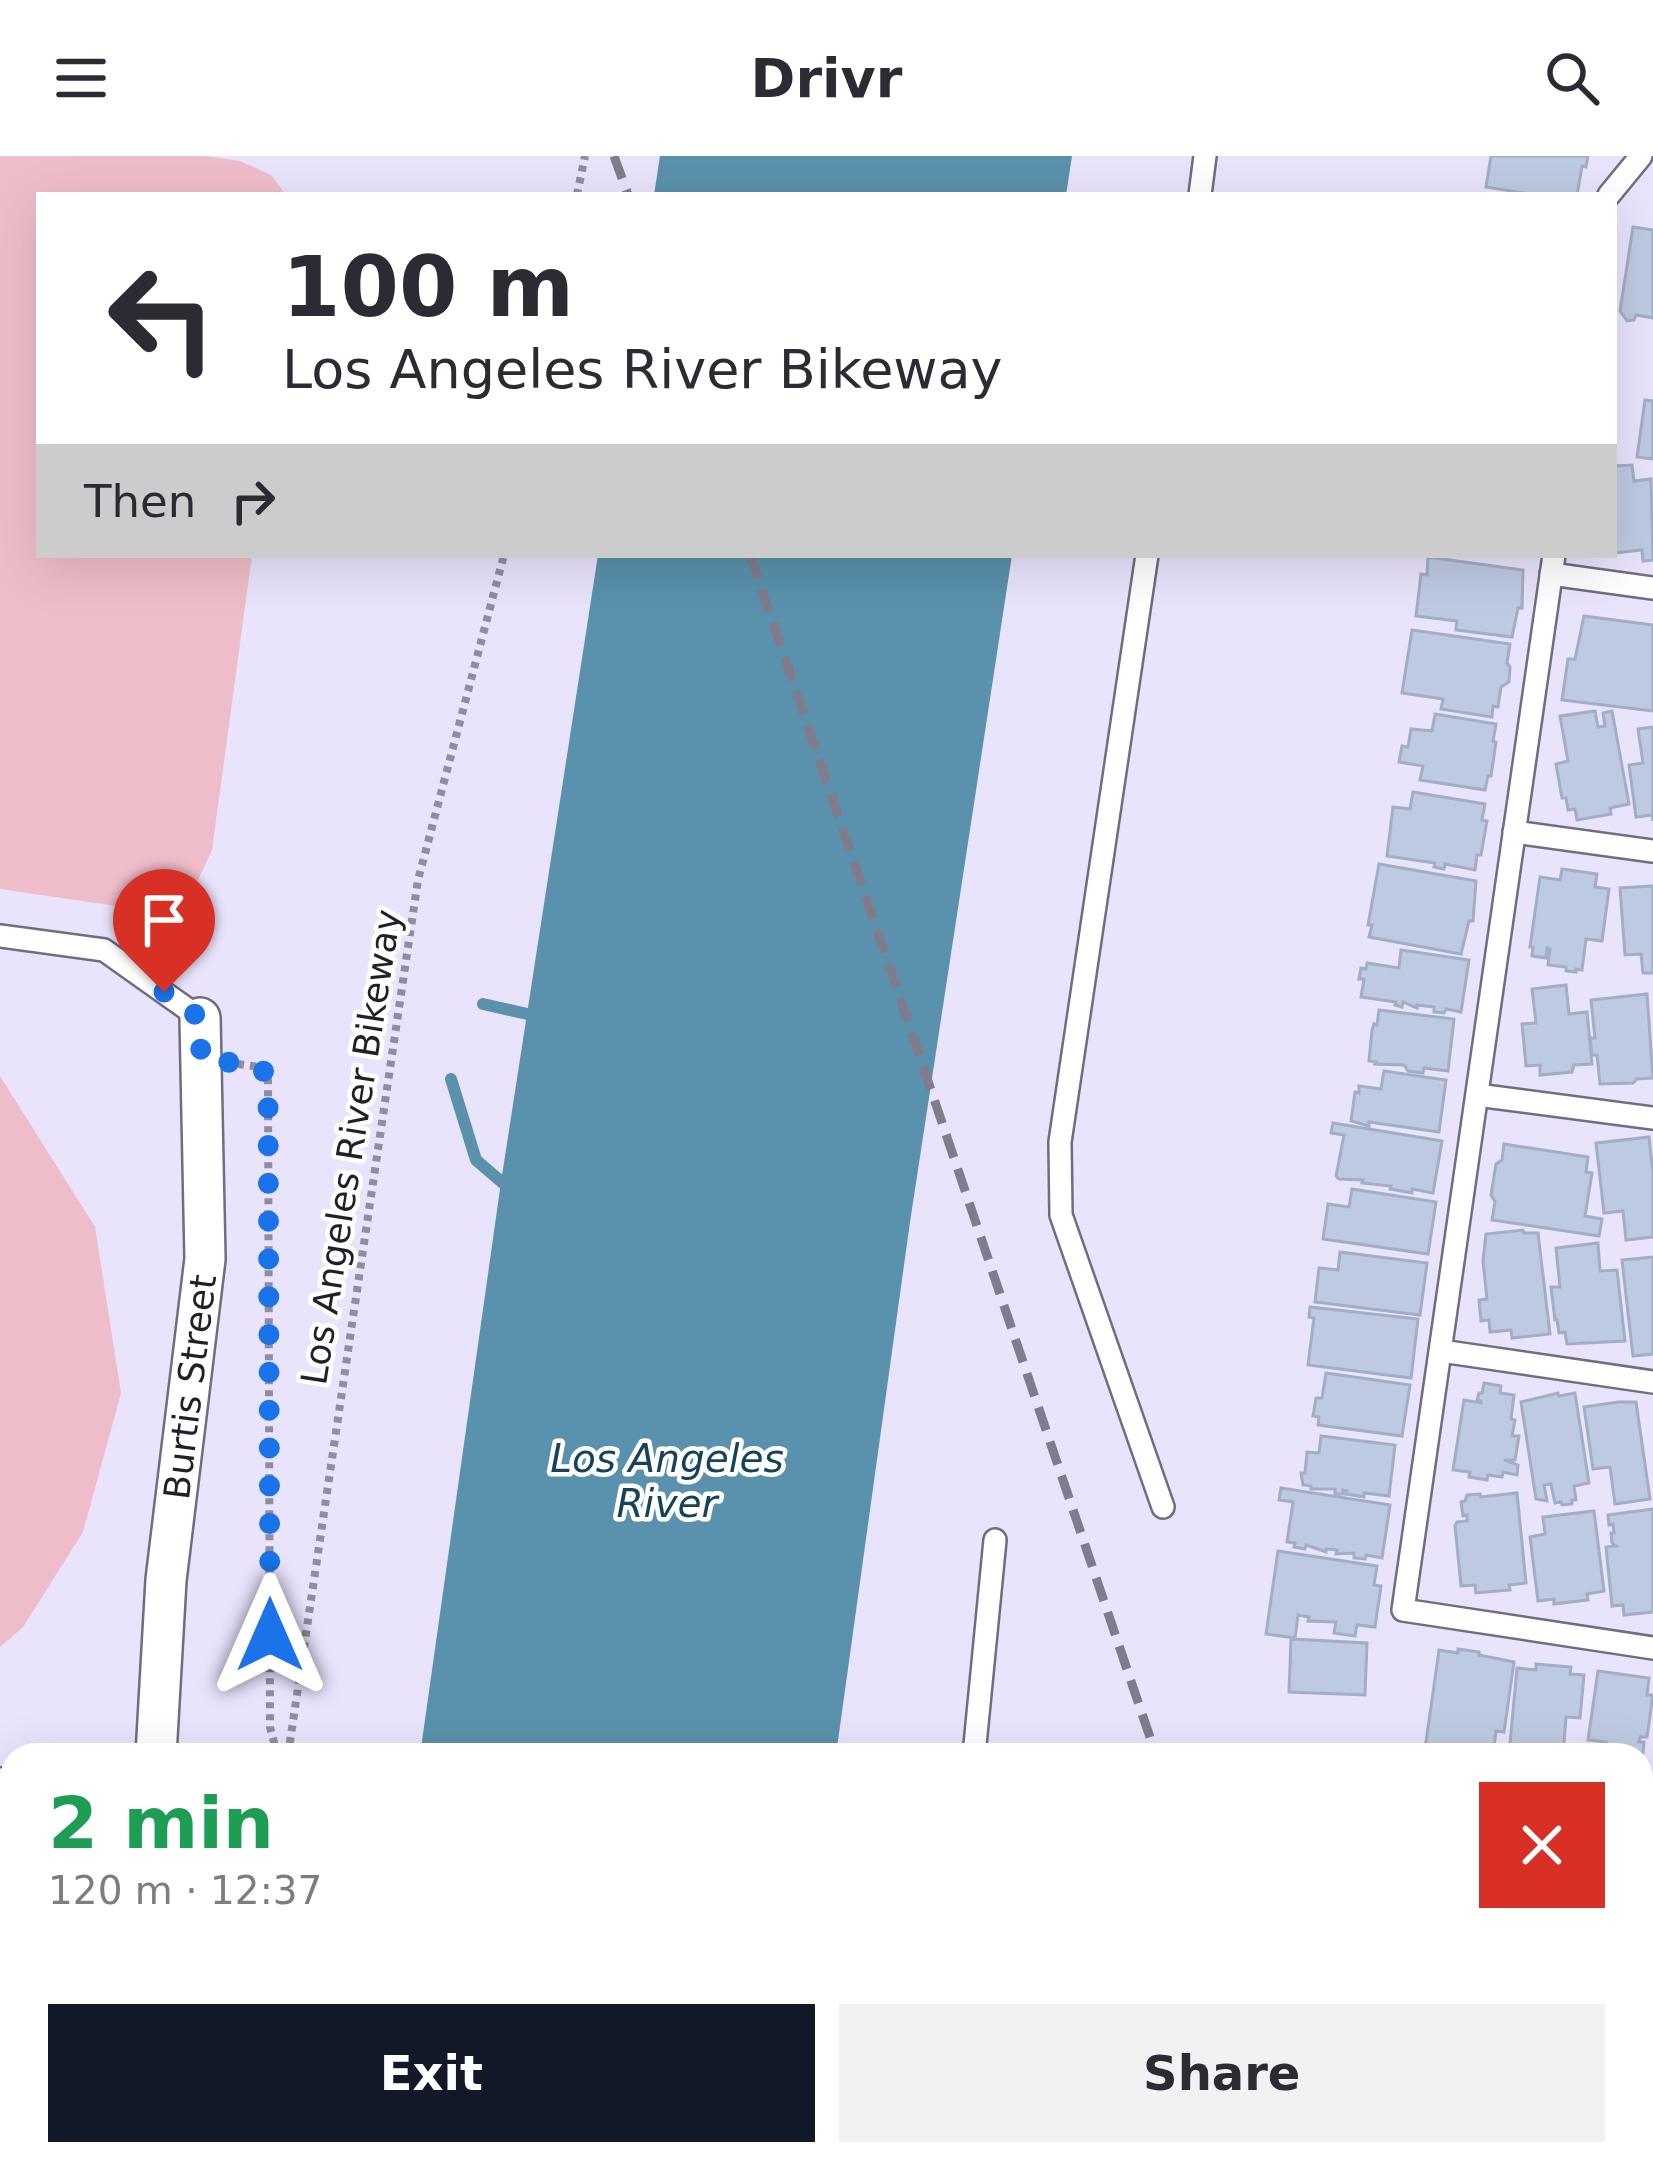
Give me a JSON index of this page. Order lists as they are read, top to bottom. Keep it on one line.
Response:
{"streets":{"street":["Burtis Street"],"path":["Los Angeles River Bikeway"]},"crossings":[["Los Angeles River Bikeway","Burtis Street"]],"water":["Los Angeles River"],"page":{"header":"Drivr","turn":["100 m","Los Angeles River Bikeway"],"then":"Then","heading":["2 min","120 m · 12:37"],"buttons":["Exit","Share"]}}
